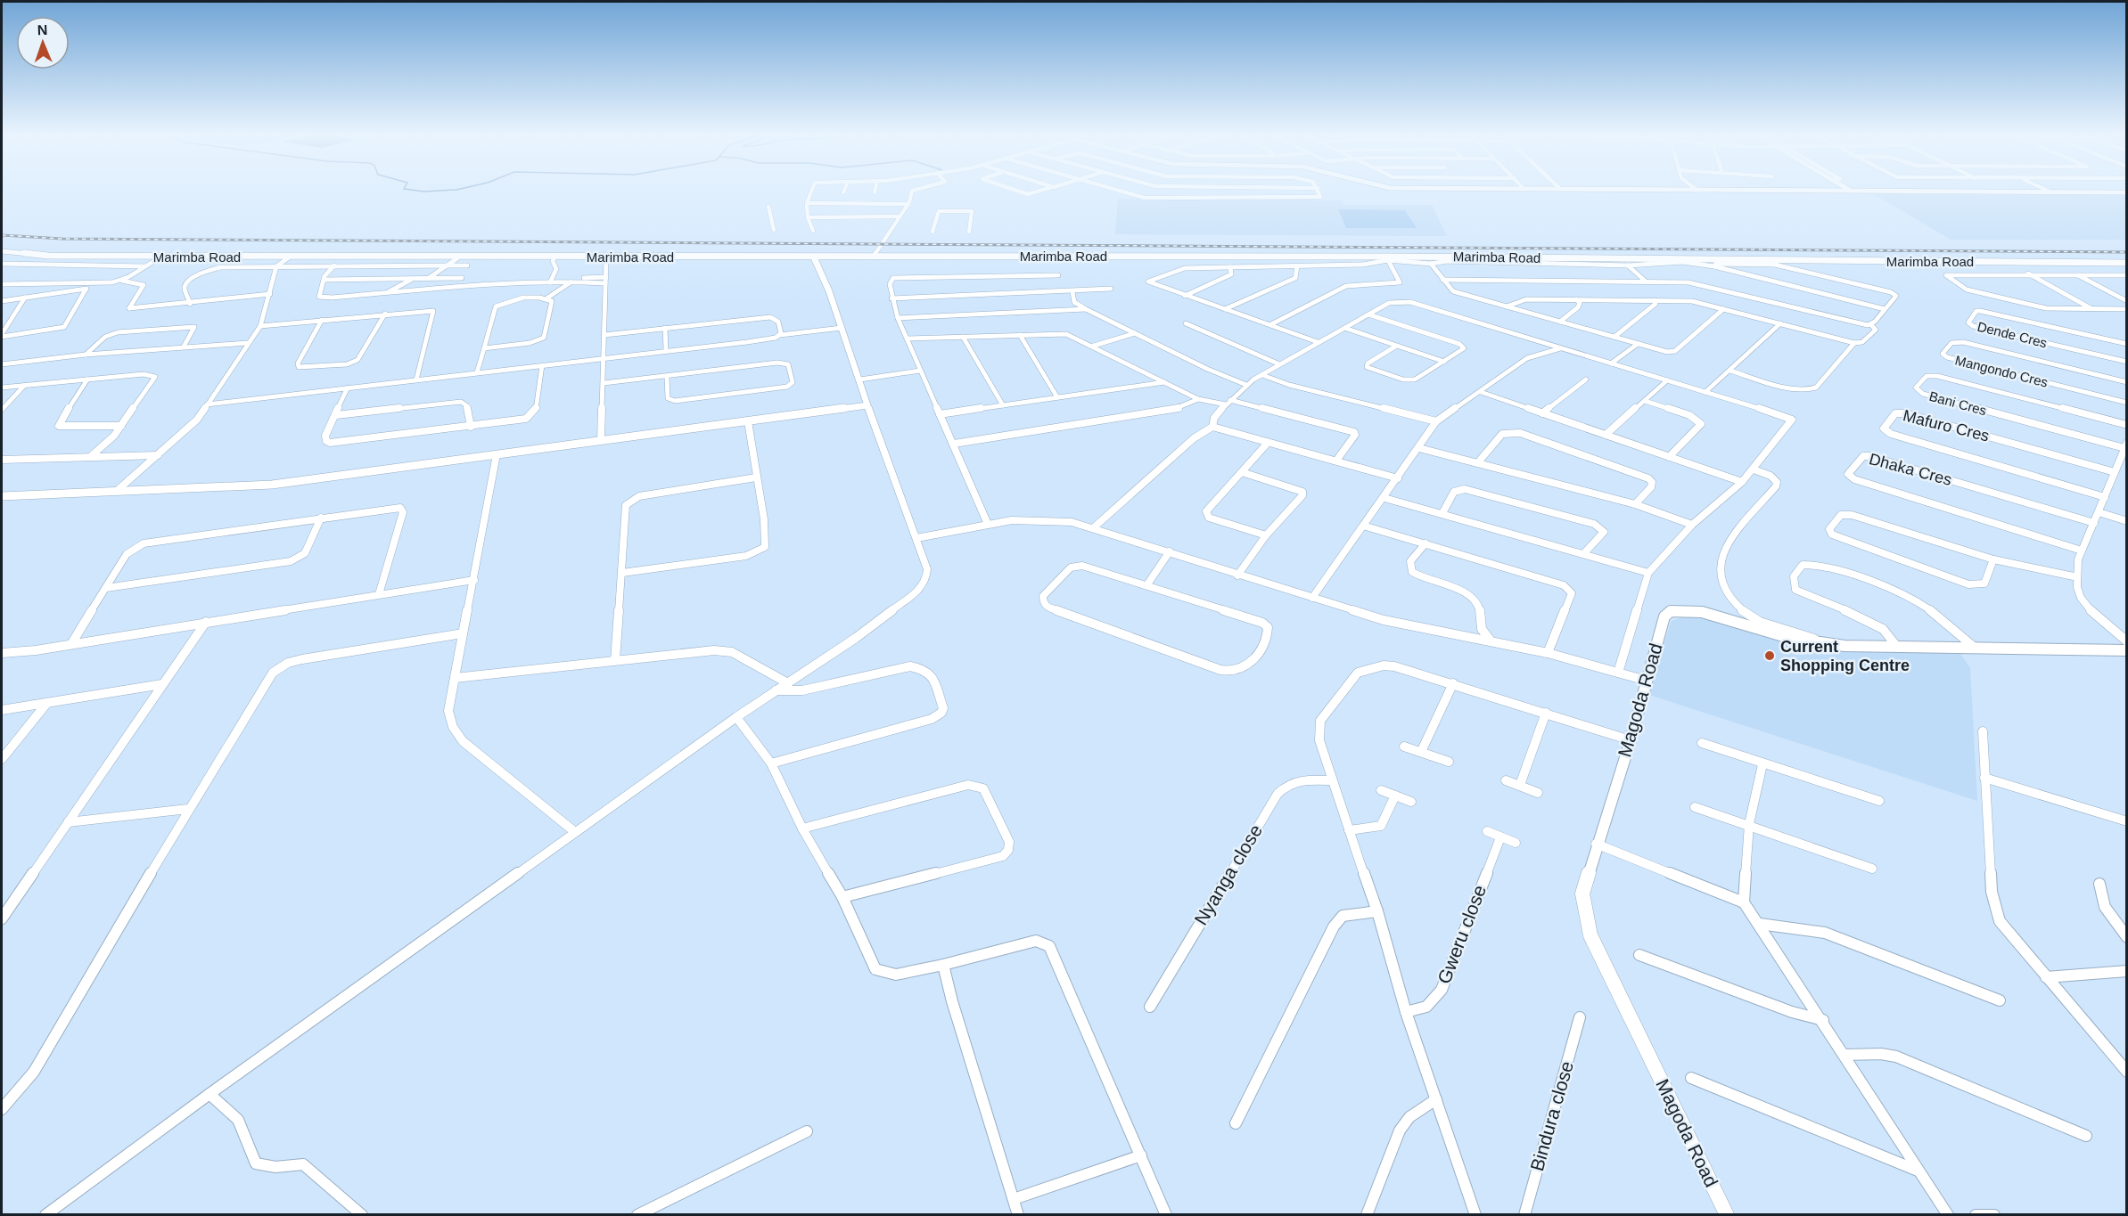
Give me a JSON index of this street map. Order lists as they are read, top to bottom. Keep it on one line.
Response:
{"streets":{"street":["Marimba Road","Dende Cres","Mangondo Cres","Bani Cres","Mafuro Cres","Dhaka Cres","Magoda Road","Nyanga close","Gweru close","Bindura close"]},"places":["Current Shopping Centre"],"north":"top"}
